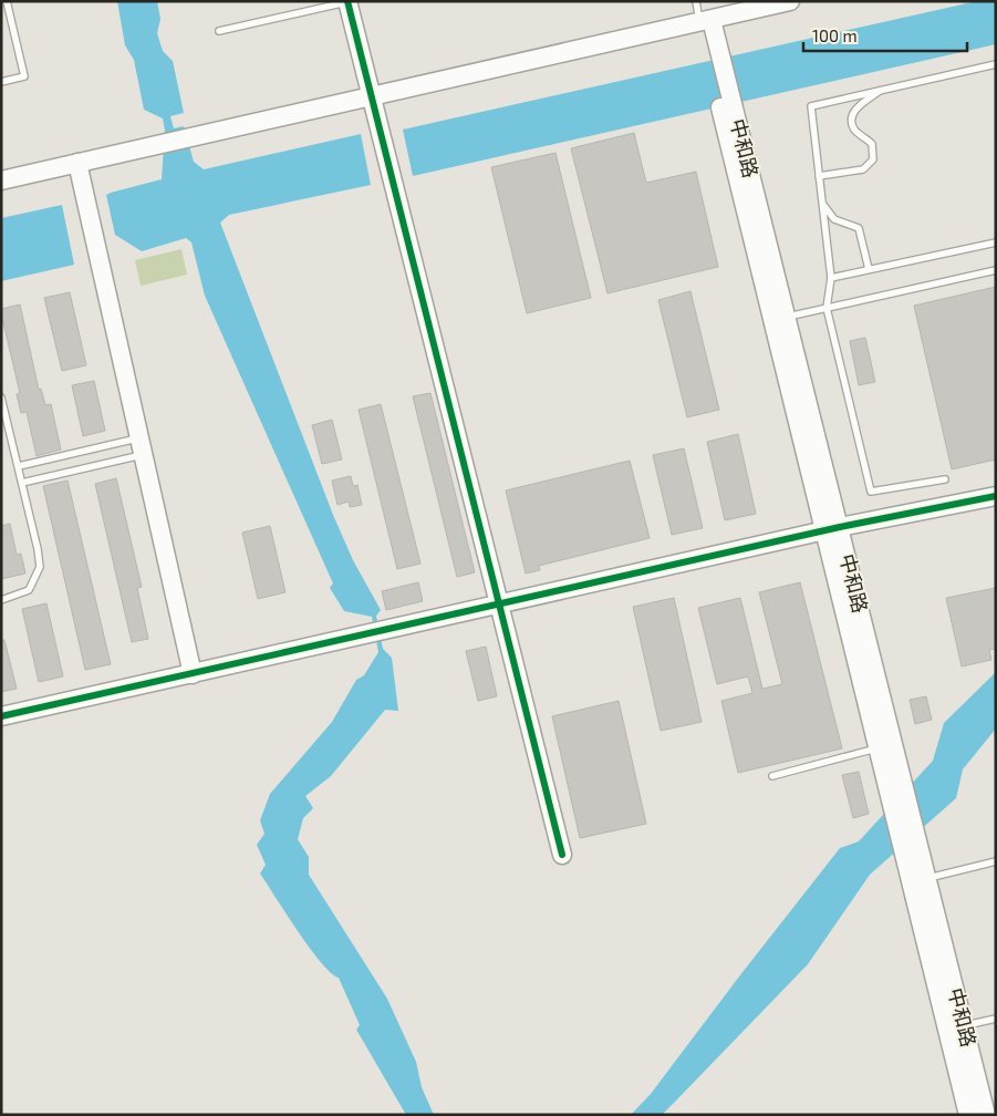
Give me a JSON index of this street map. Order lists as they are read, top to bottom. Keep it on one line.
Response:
{"streets":{"main road":["中和路"]},"scale_bar":"100 m"}
